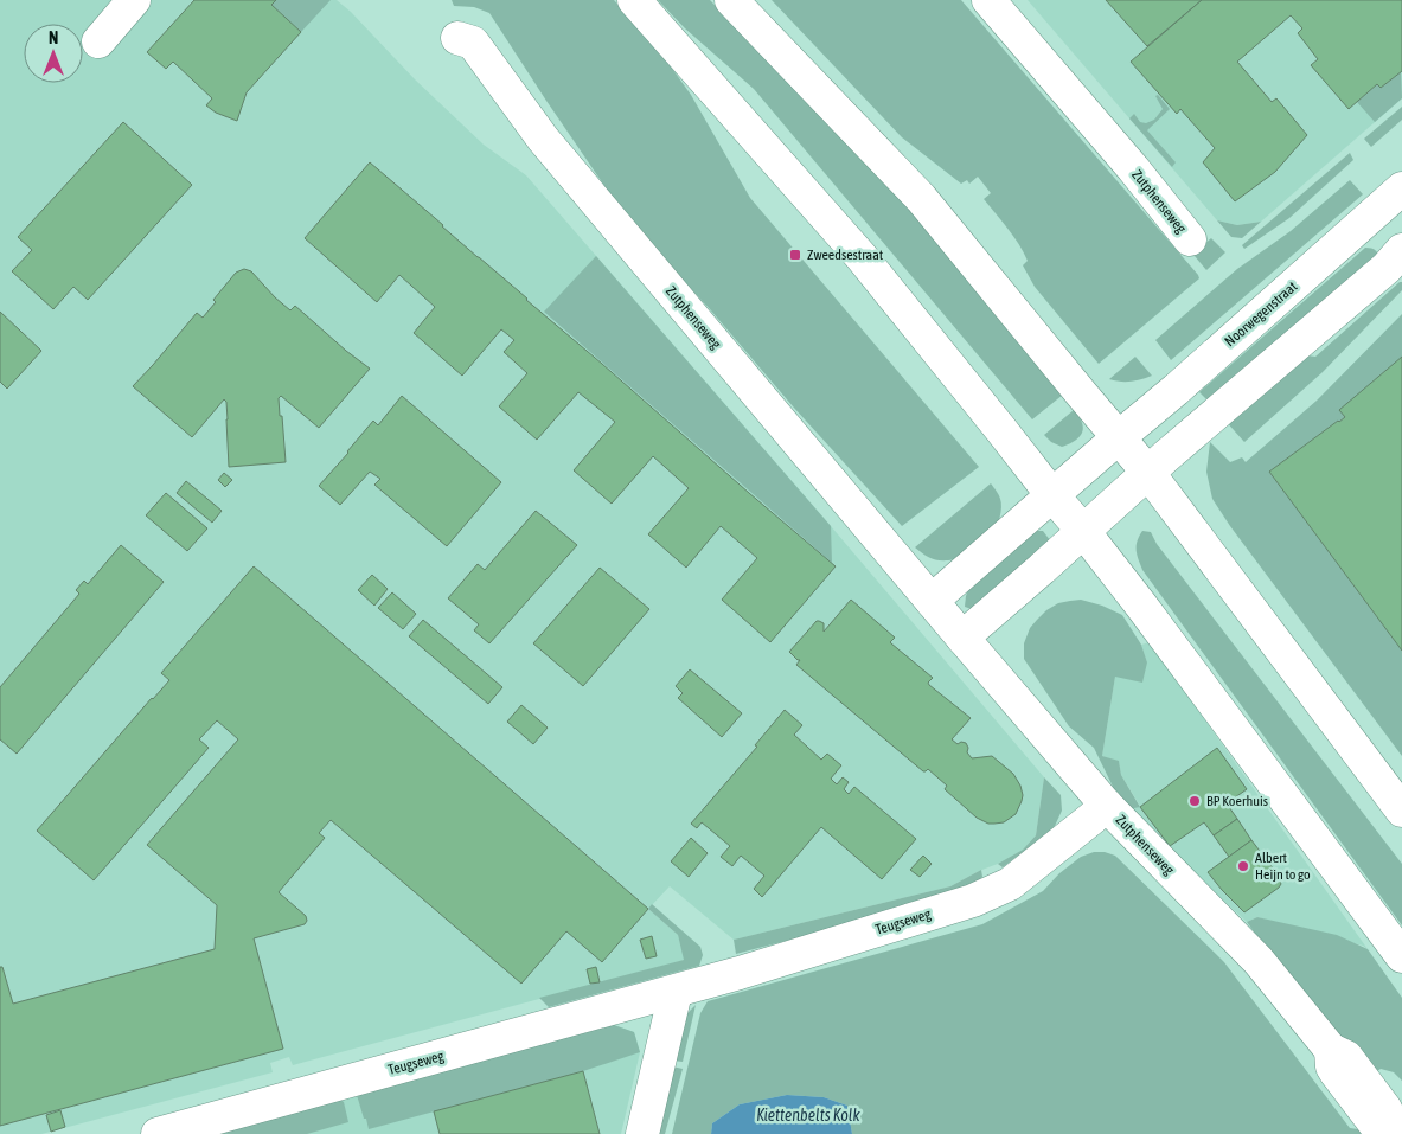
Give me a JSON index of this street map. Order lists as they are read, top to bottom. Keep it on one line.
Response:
{"streets":{"street":["Zutphenseweg","Noorwegenstraat","Teugseweg"]},"crossings":[["Zutphenseweg","Teugseweg"]],"water":["Kiettenbelts Kolk"],"places":{"transit":["Zweedsestraat"],"other":["BP Koerhuis","Albert Heijn to go"]},"north":"top"}
